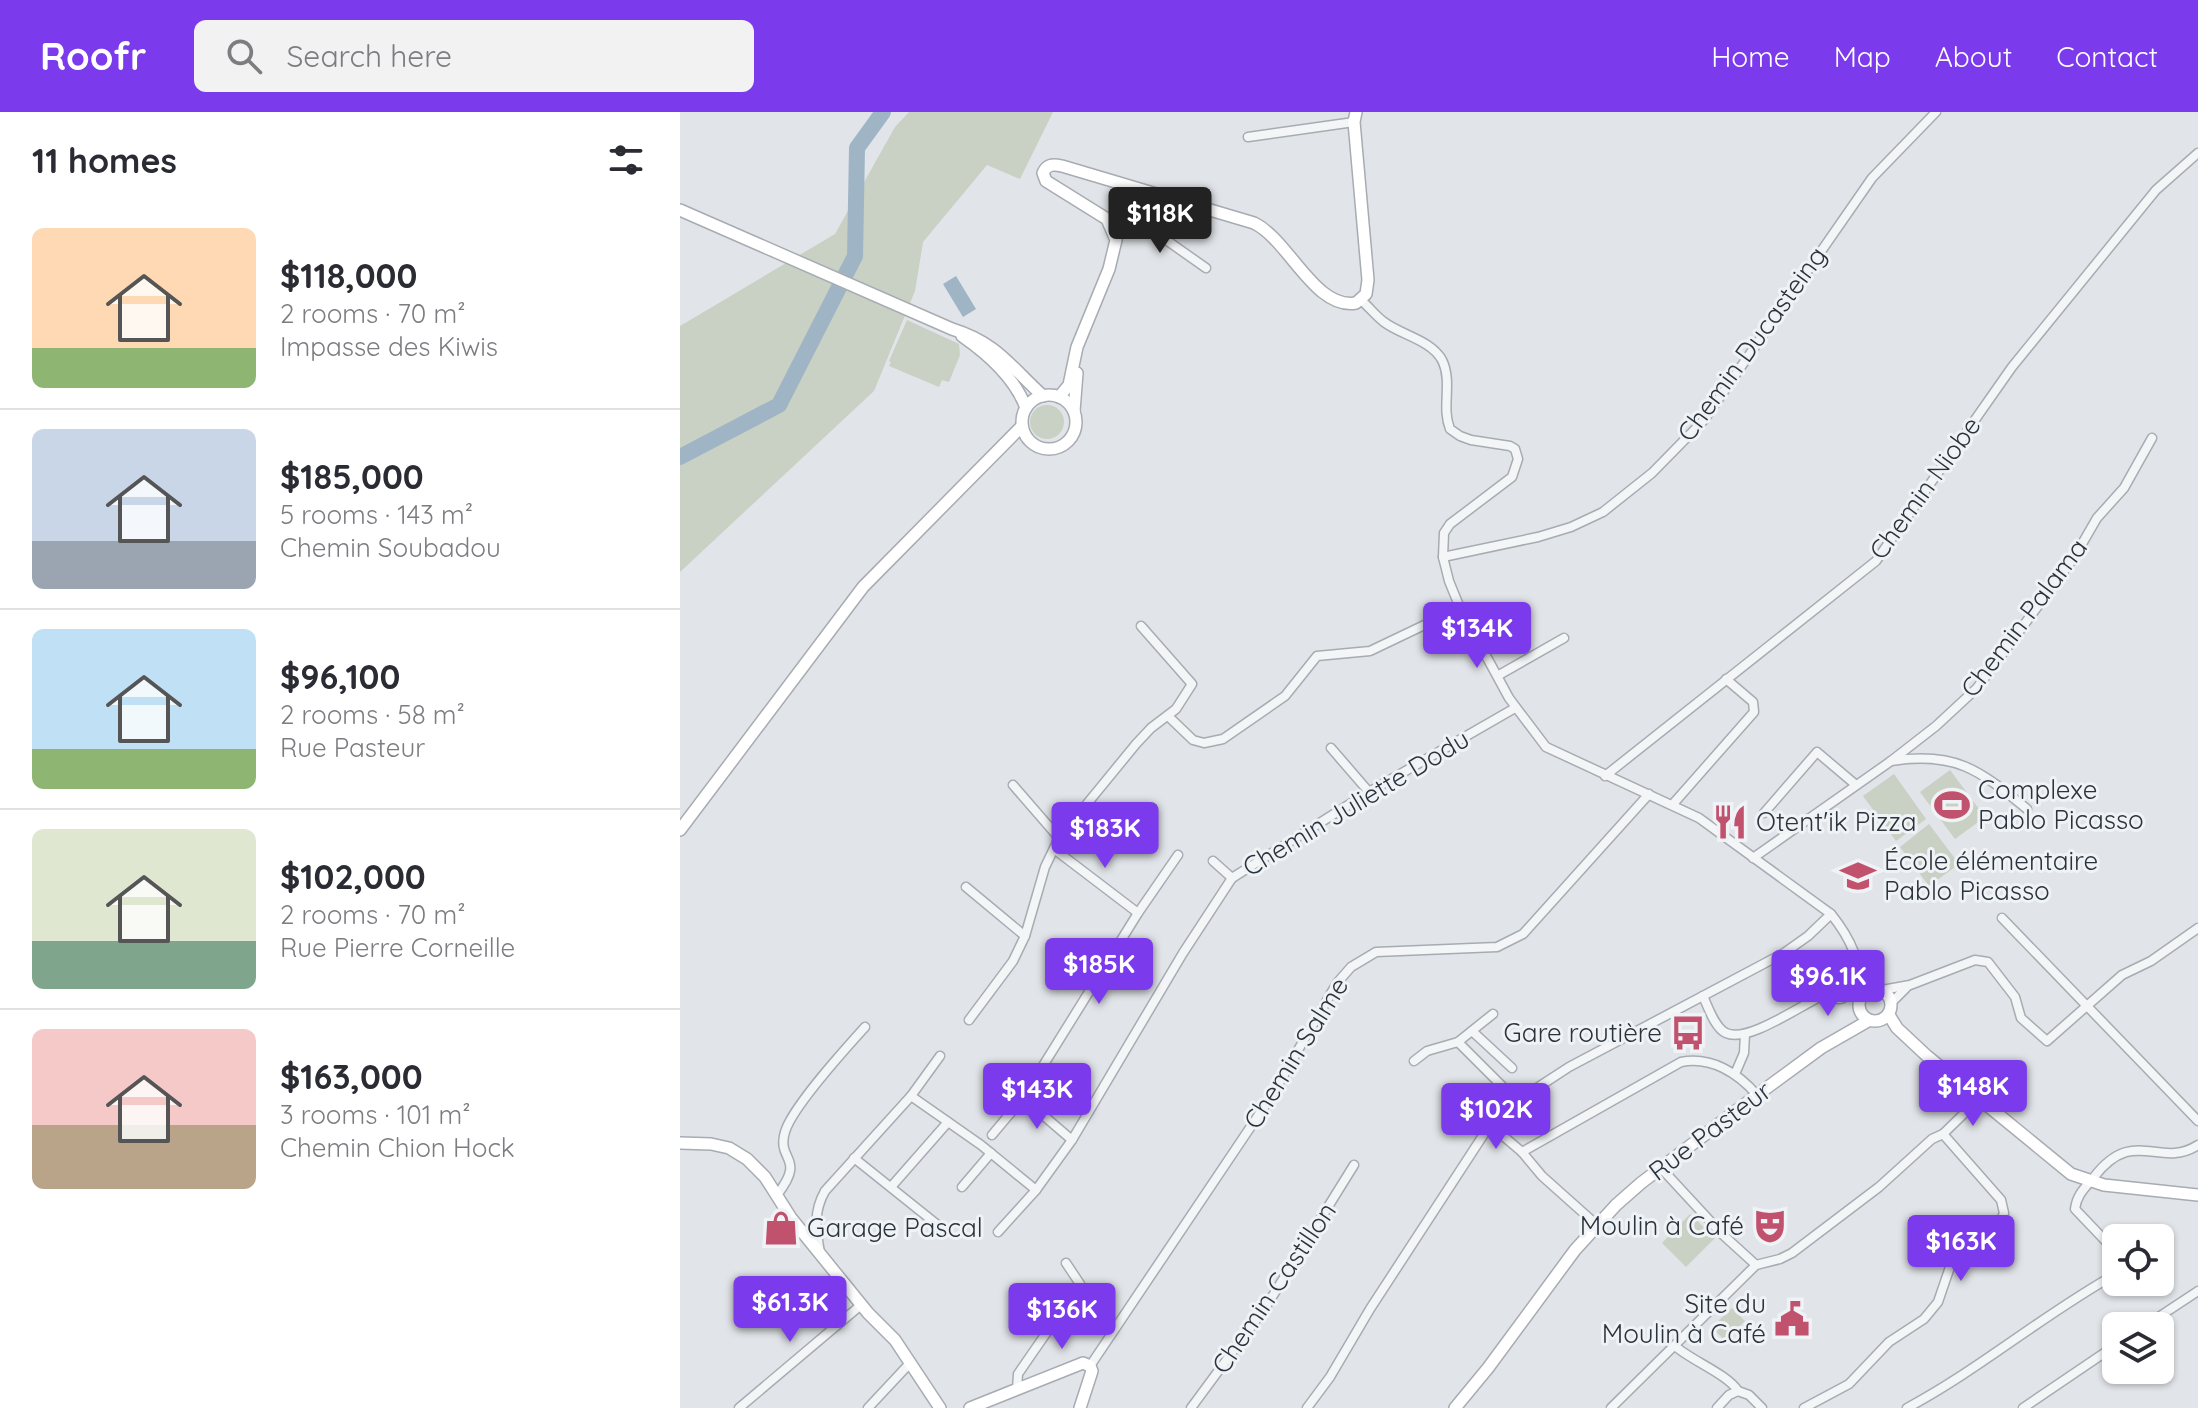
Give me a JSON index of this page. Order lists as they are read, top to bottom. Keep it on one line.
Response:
{"streets":{"main road":["Rue Pasteur"],"street":["Chemin Ducasteing","Chemin Niobe","Chemin Palama","Chemin Juliette Dodu","Chemin Salme","Chemin Castillon"]},"places":{"sports":["Complexe Pablo Picasso"],"restaurant":["Otent'ik Pizza"],"school or university":["École élémentaire Pablo Picasso"],"bus stop":["Gare routière"],"theatre":["Moulin à Café"],"shop":["Garage Pascal"],"public building":["Site du Moulin à Café"]},"page":{"header":"Roofr","search":"Search here","nav":["Home","Map","About","Contact"],"heading":"11 homes","price":["$118K","$134K","$183K","$185K","$96.1K","$148K","$143K","$102K","$163K","$61.3K","$136K"],"list":[{"name":"$118,000","note":"2 rooms · 70 m² · Impasse des Kiwis"},{"name":"$185,000","note":"5 rooms · 143 m² · Chemin Soubadou"},{"name":"$96,100","note":"2 rooms · 58 m² · Rue Pasteur"},{"name":"$102,000","note":"2 rooms · 70 m² · Rue Pierre Corneille"},{"name":"$163,000","note":"3 rooms · 101 m² · Chemin Chion Hock"}]}}
